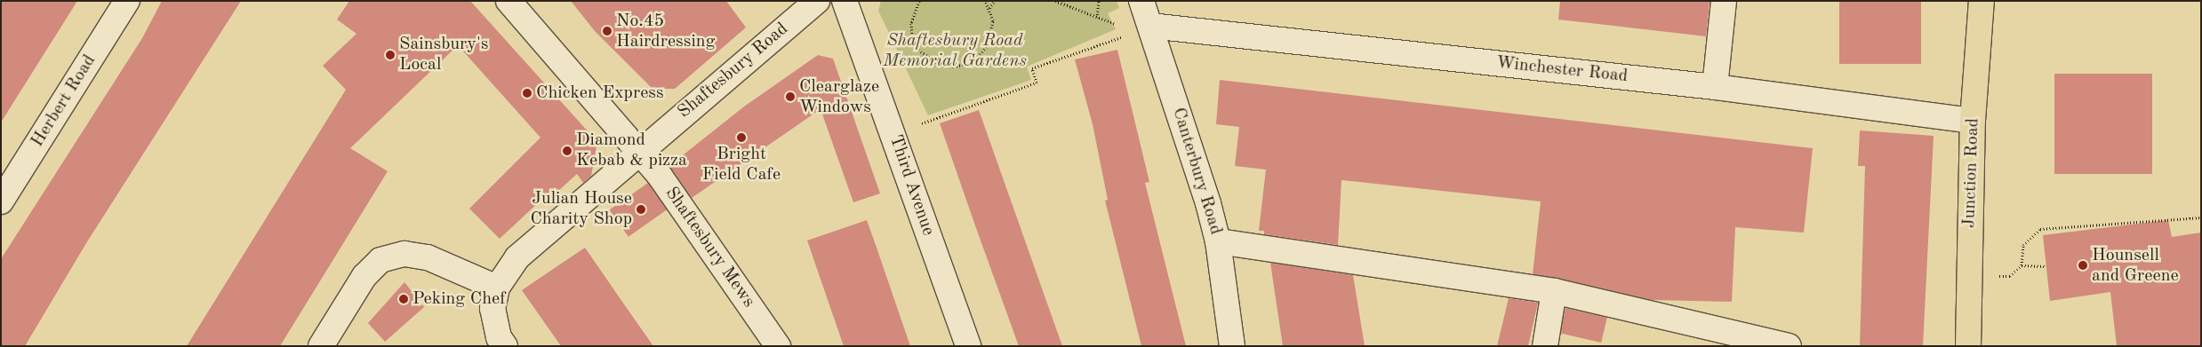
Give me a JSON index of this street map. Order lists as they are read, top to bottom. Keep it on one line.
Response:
{"streets":{"main road":["Junction Road"],"street":["Winchester Road","Shaftesbury Road","Herbert Road","Canterbury Road","Third Avenue","Shaftesbury Mews"]},"crossings":[["Winchester Road","Canterbury Road"],["Winchester Road","Junction Road"],["Shaftesbury Road","Shaftesbury Mews"]],"parks":["Shaftesbury Road Memorial Gardens"],"places":["No.45 Hairdressing","Sainsbury's Local","Chicken Express","Clearglaze Windows","Bright Field Cafe","Diamond Kebab & pizza","Julian House Charity Shop","Hounsell and Greene","Peking Chef"]}
